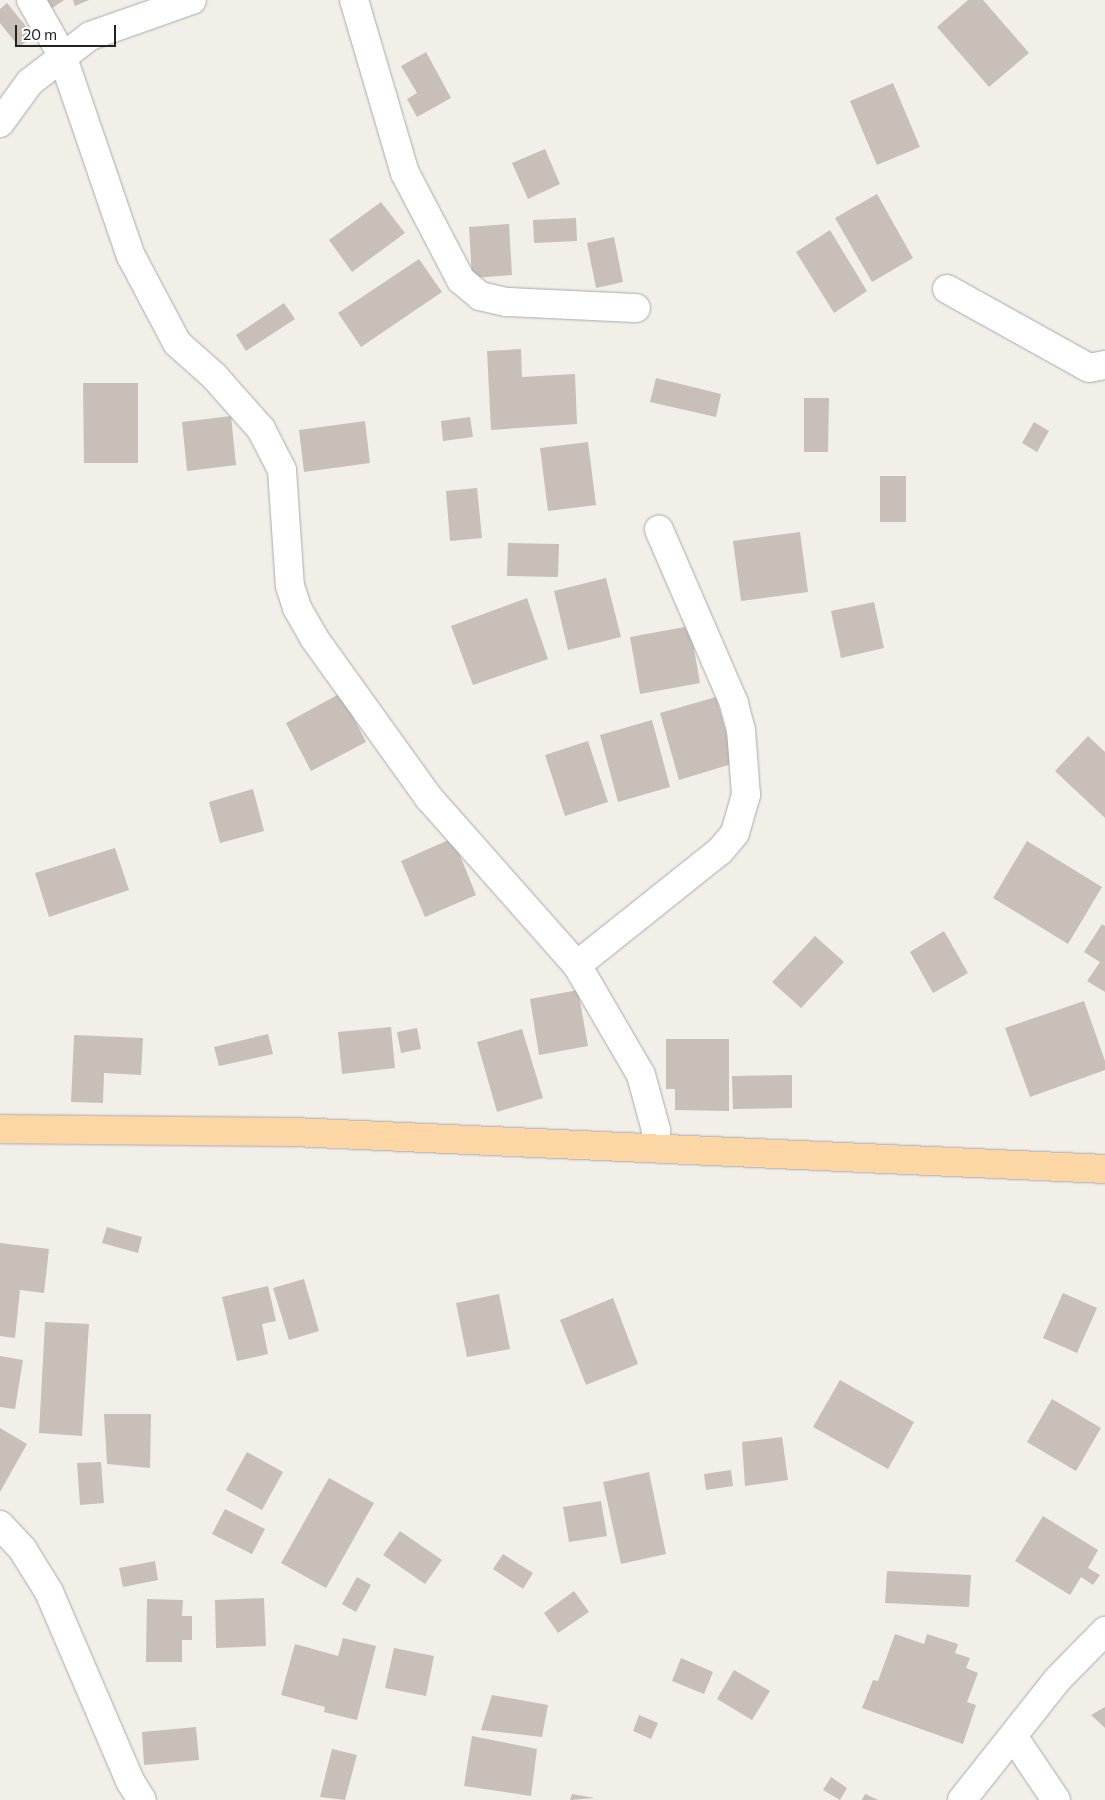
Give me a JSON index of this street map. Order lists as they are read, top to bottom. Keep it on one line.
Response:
{"scale_bar":"20 m"}
